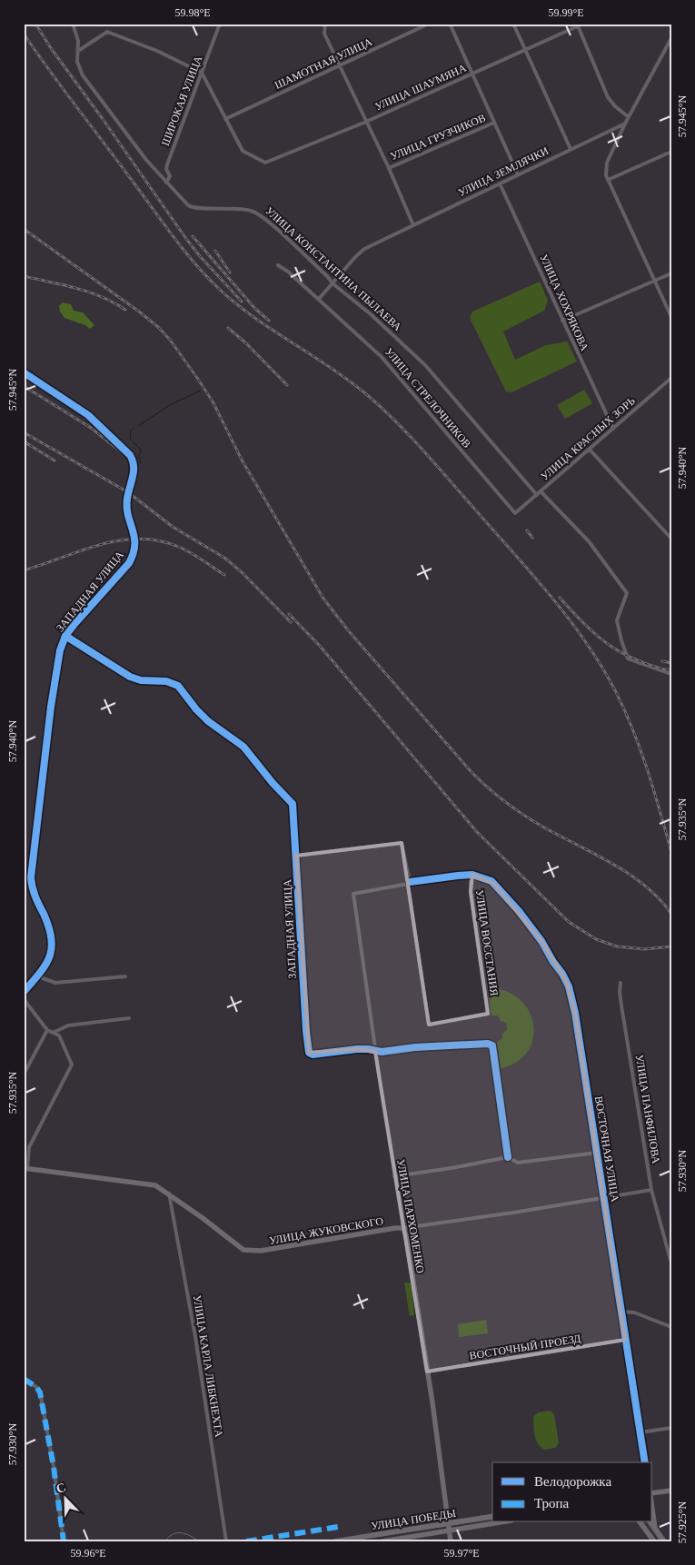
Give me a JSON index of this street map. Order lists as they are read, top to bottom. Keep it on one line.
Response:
{"streets":{"street":["ШАМОТНАЯ УЛИЦА","УЛИЦА ШАУМЯНА","ШИРОКАЯ УЛИЦА","УЛИЦА ГРУЗЧИКОВ","УЛИЦА ЗЕМЛЯЧКИ","УЛИЦА КОНСТАНТИНА ПЫЛАЕВА","УЛИЦА ХОХРЯКОВА","УЛИЦА СТРЕЛОЧНИКОВ","УЛИЦА КРАСНЫХ ЗОРЬ","ЗАПАДНАЯ УЛИЦА","УЛИЦА ВОССТАНИЯ","УЛИЦА ПАНФИЛОВА","ВОСТОЧНАЯ УЛИЦА","УЛИЦА ПАРХОМЕНКО","УЛИЦА ЖУКОВСКОГО","ВОСТОЧНЫЙ ПРОЕЗД","УЛИЦА КАРЛА ЛИБКНЕХТА","УЛИЦА ПОБЕДЫ"]},"crossings":[["ШАМОТНАЯ УЛИЦА","УЛИЦА ШАУМЯНА"],["ШИРОКАЯ УЛИЦА","УЛИЦА КОНСТАНТИНА ПЫЛАЕВА"],["УЛИЦА ЗЕМЛЯЧКИ","УЛИЦА КОНСТАНТИНА ПЫЛАЕВА"],["УЛИЦА ЗЕМЛЯЧКИ","УЛИЦА ХОХРЯКОВА"],["УЛИЦА ЗЕМЛЯЧКИ","УЛИЦА СТРЕЛОЧНИКОВ"],["УЛИЦА КОНСТАНТИНА ПЫЛАЕВА","УЛИЦА КРАСНЫХ ЗОРЬ"],["УЛИЦА ХОХРЯКОВА","УЛИЦА КРАСНЫХ ЗОРЬ"],["УЛИЦА СТРЕЛОЧНИКОВ","УЛИЦА КРАСНЫХ ЗОРЬ"],["ЗАПАДНАЯ УЛИЦА","УЛИЦА ПАРХОМЕНКО"],["УЛИЦА ВОССТАНИЯ","ВОСТОЧНАЯ УЛИЦА"],["УЛИЦА ВОССТАНИЯ","УЛИЦА ПАРХОМЕНКО"],["УЛИЦА ПАНФИЛОВА","УЛИЦА ЖУКОВСКОГО"],["ВОСТОЧНАЯ УЛИЦА","УЛИЦА ЖУКОВСКОГО"],["ВОСТОЧНАЯ УЛИЦА","ВОСТОЧНЫЙ ПРОЕЗД"],["УЛИЦА ПАРХОМЕНКО","УЛИЦА ЖУКОВСКОГО"],["УЛИЦА ПАРХОМЕНКО","ВОСТОЧНЫЙ ПРОЕЗД"],["УЛИЦА ПАРХОМЕНКО","УЛИЦА ПОБЕДЫ"],["УЛИЦА ЖУКОВСКОГО","УЛИЦА КАРЛА ЛИБКНЕХТА"]],"legend":["Велодорожка","Тропа"],"north":"top left","coordinates":["59.98°E","59.99°E","57.945°N","57.940°N","57.935°N","57.930°N","57.925°N","59.96°E","59.97°E"]}
